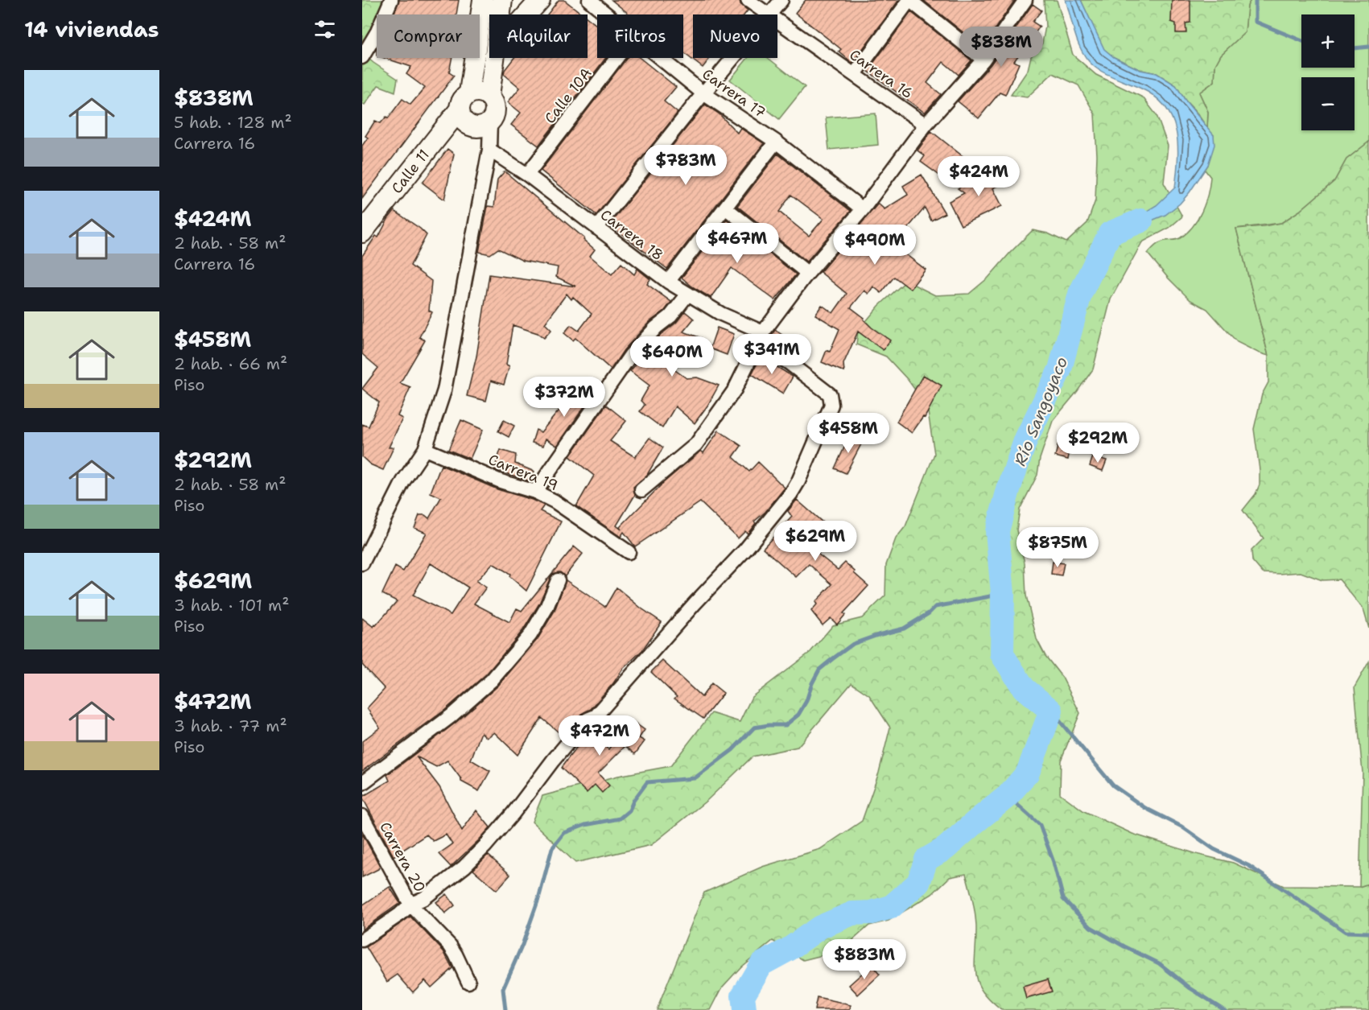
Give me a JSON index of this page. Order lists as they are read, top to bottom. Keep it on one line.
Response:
{"streets":{"street":["Carrera 16","Carrera 17","Calle 10A","Calle 11","Carrera 18","Carrera 19","Carrera 20"]},"crossings":[["Calle 10A","Carrera 18"],["Carrera 18","Carrera 20"]],"water":["Río Sangoyaco"],"page":{"heading":"14 viviendas","map_buttons":["+","−"],"chip":["Comprar","Alquilar","Filtros","Nuevo"],"price":["$838M","$783M","$424M","$467M","$490M","$341M","$640M","$372M","$458M","$292M","$629M","$875M","$472M","$883M"],"list":[{"name":"$838M","note":"5 hab. · 128 m² · Carrera 16"},{"name":"$424M","note":"2 hab. · 58 m² · Carrera 16"},{"name":"$458M","note":"2 hab. · 66 m² · Piso"},{"name":"$292M","note":"2 hab. · 58 m² · Piso"},{"name":"$629M","note":"3 hab. · 101 m² · Piso"},{"name":"$472M","note":"3 hab. · 77 m² · Piso"}]}}
